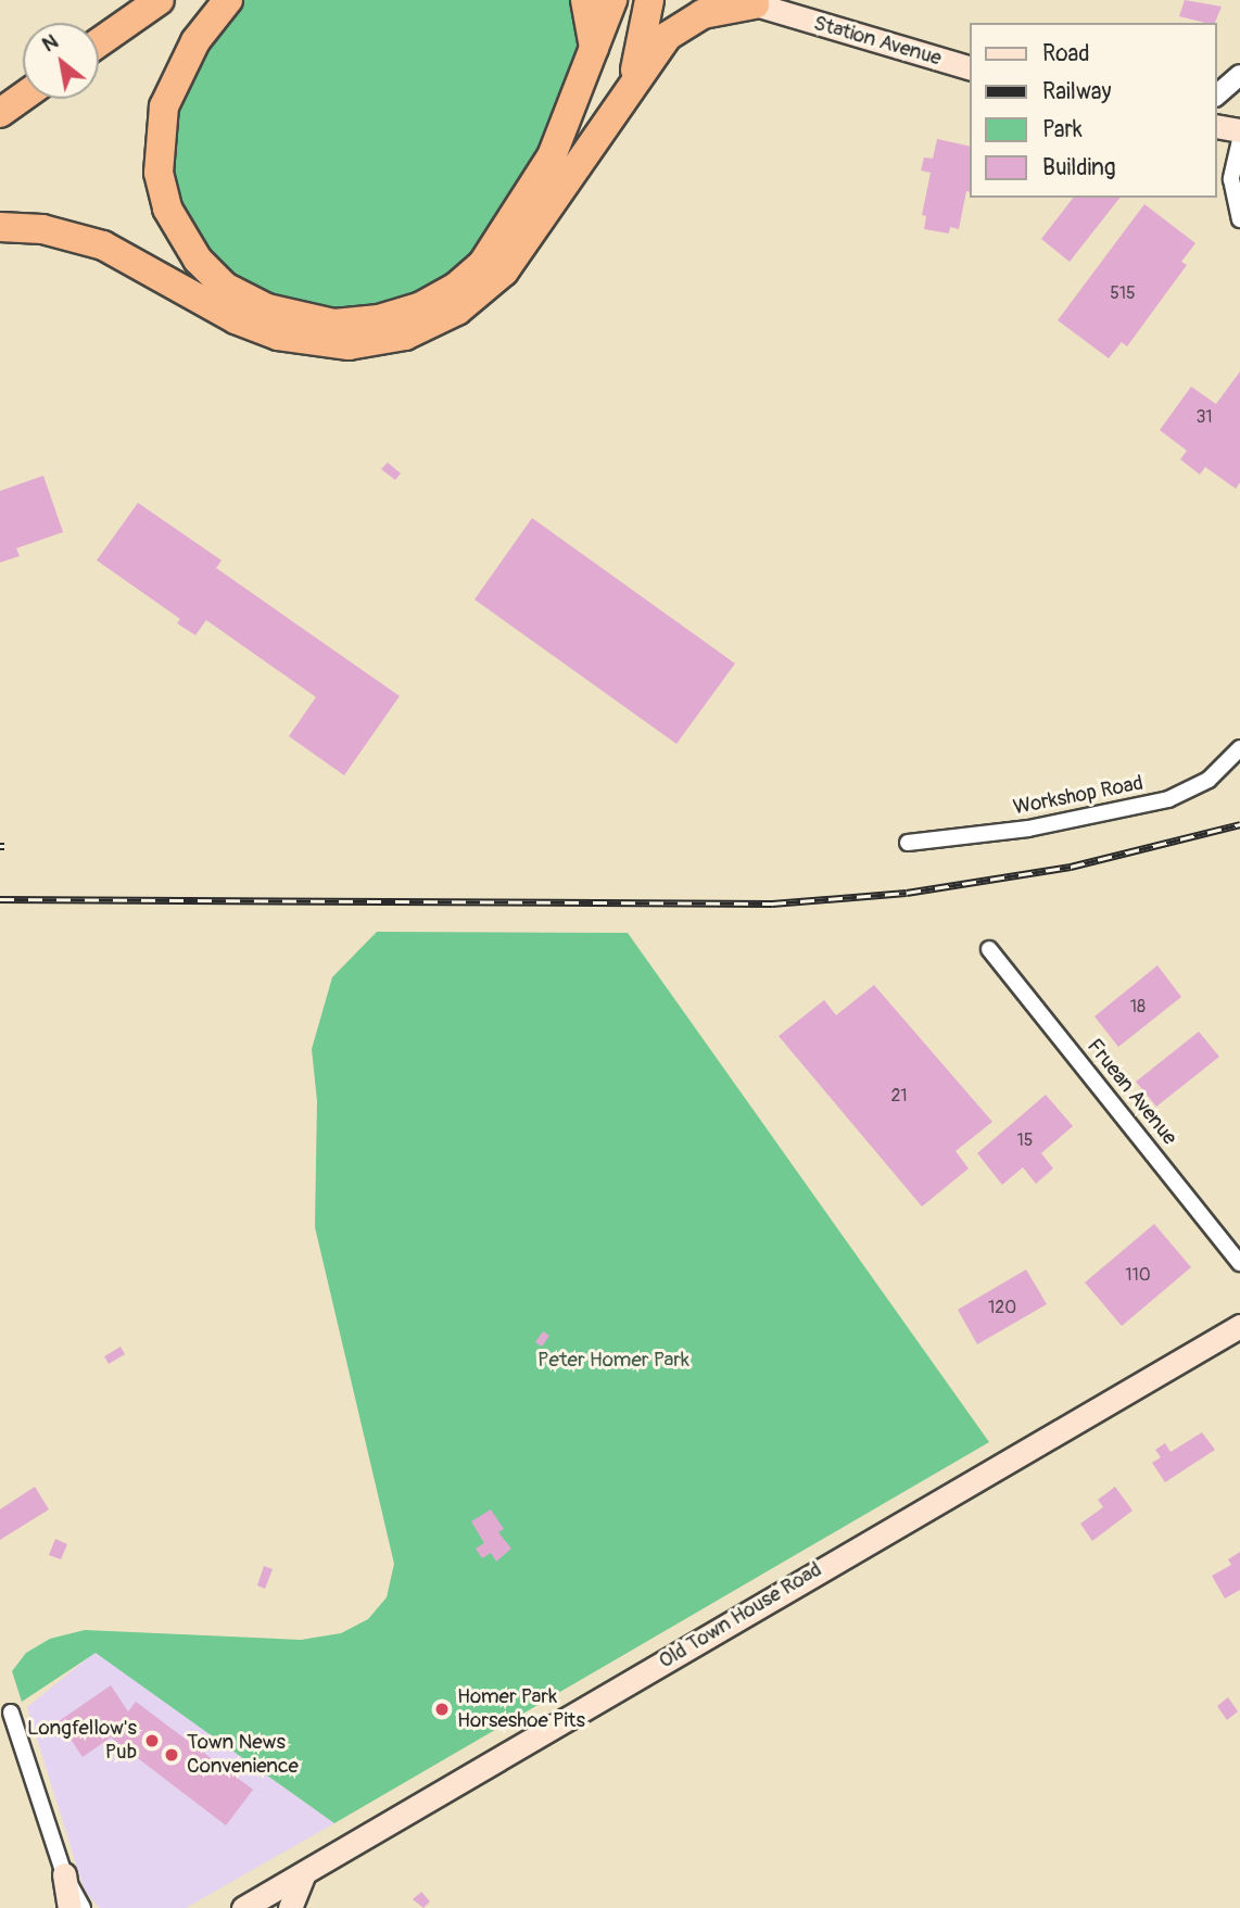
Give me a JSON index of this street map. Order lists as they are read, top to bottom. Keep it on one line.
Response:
{"streets":{"main road":["Station Avenue","Old Town House Road"],"street":["Workshop Road","Fruean Avenue"]},"parks":["Peter Homer Park"],"places":["Homer Park Horseshoe Pits","Longfellow's Pub","Town News Convenience"],"house_numbers":["515","31","18","21","15","110","120"],"legend":["Road","Railway","Park","Building"],"north":"top left"}
